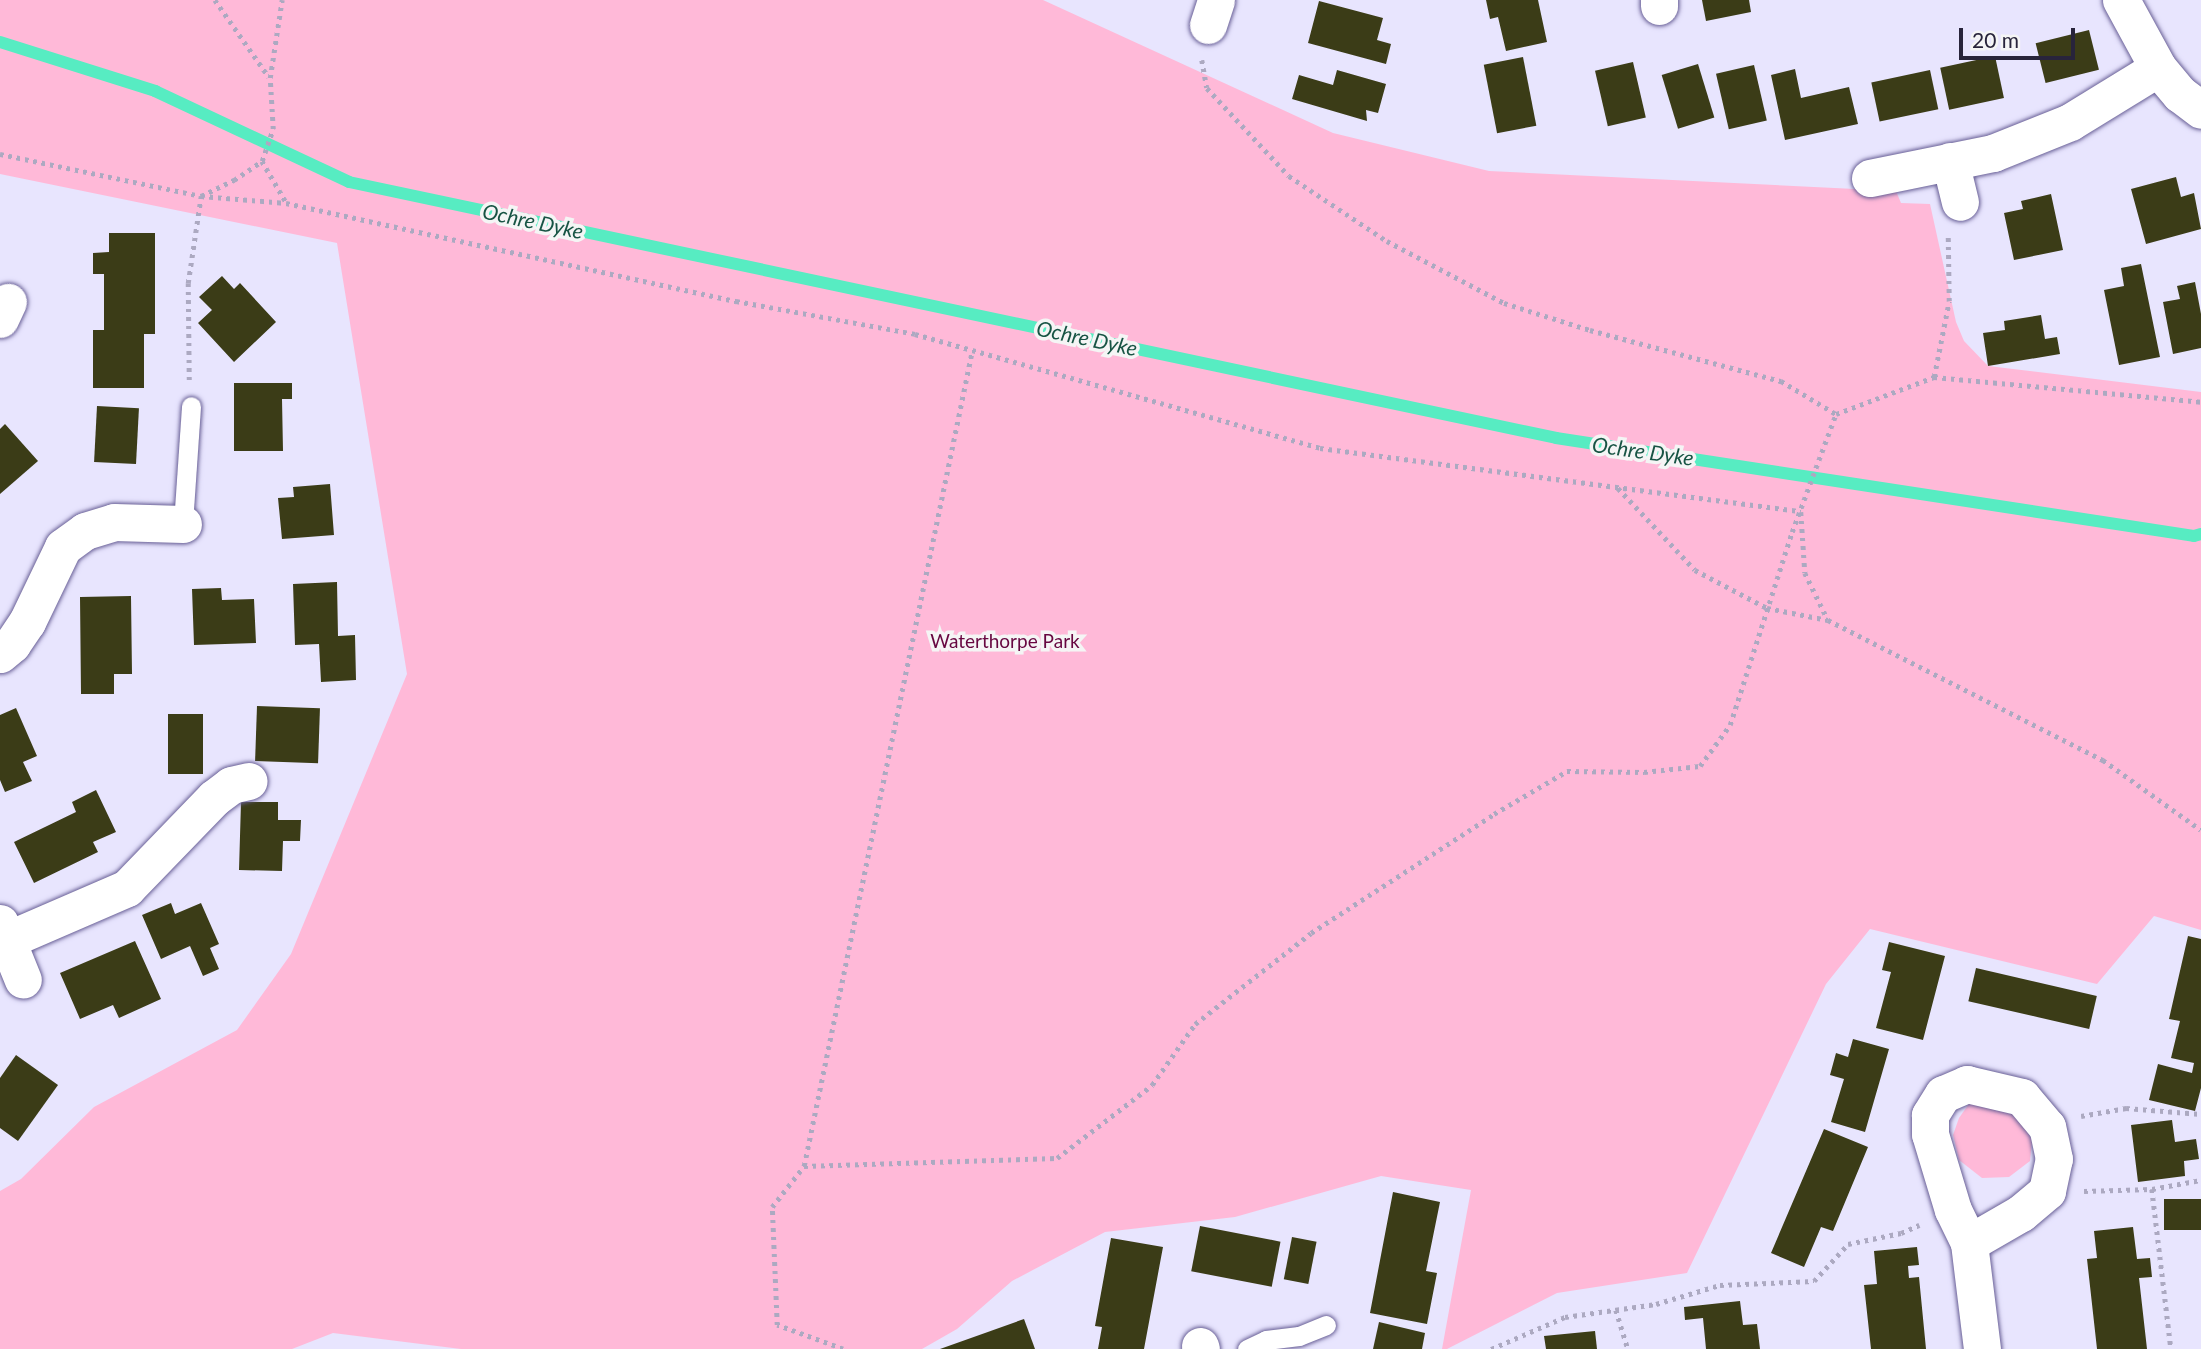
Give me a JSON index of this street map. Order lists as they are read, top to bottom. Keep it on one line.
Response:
{"water":["Ochre Dyke"],"parks":["Waterthorpe Park"],"scale_bar":"20 m"}
